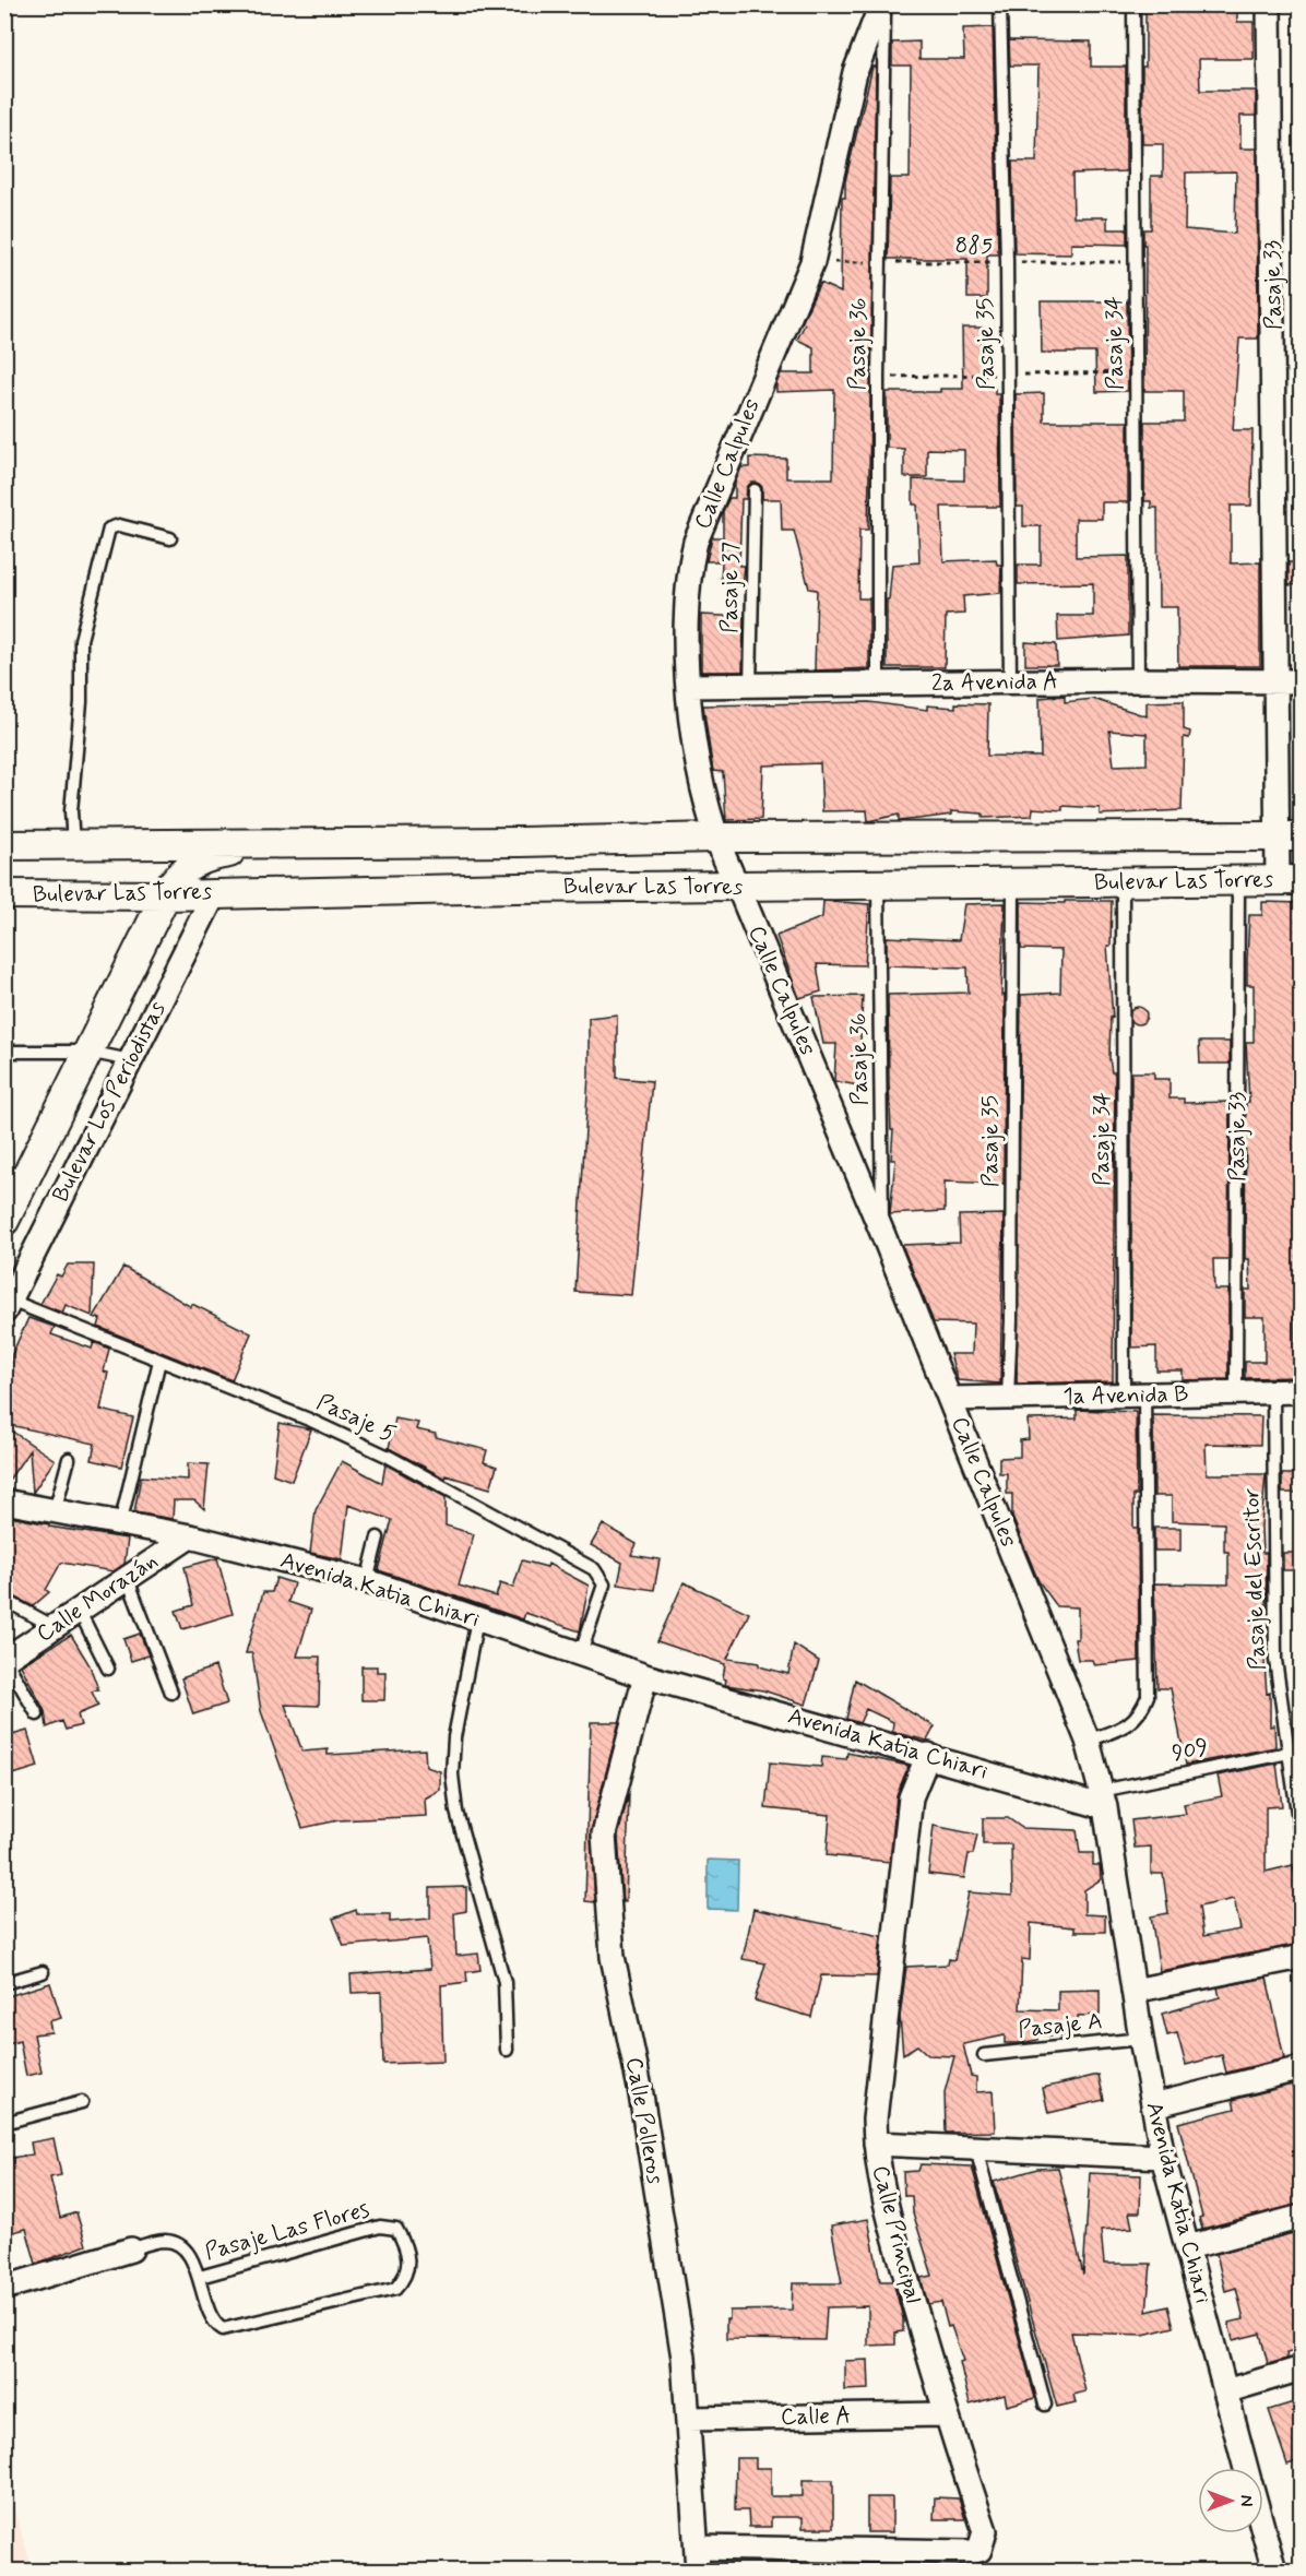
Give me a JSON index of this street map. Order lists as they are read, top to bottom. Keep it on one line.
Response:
{"streets":{"street":["Pasaje 33","Calle Calpules","2a Avenida A","Bulevar Las Torres","Bulevar Los Periodistas","1a Avenida B","Avenida Katia Chiari","Calle Morazán","Calle Polleros","Calle Principal","Calle A"],"lane":["Pasaje 34","Pasaje 36","Pasaje 35","Pasaje 37","Pasaje 5","Pasaje del Escritor","909","Pasaje A","Pasaje Las Flores"],"path":["885"]},"crossings":[["885","Pasaje 34"],["885","Pasaje 36"],["885","Pasaje 35"],["885","Calle Calpules"],["Pasaje 33","2a Avenida A"],["Pasaje 33","Bulevar Las Torres"],["Pasaje 33","1a Avenida B"],["Pasaje 34","Calle Calpules"],["Pasaje 34","2a Avenida A"],["Pasaje 34","Bulevar Las Torres"],["Pasaje 34","1a Avenida B"],["Pasaje 36","Calle Calpules"],["Pasaje 36","2a Avenida A"],["Pasaje 36","Bulevar Las Torres"],["Pasaje 35","2a Avenida A"],["Pasaje 35","Bulevar Las Torres"],["Pasaje 35","1a Avenida B"],["Calle Calpules","2a Avenida A"],["Calle Calpules","Bulevar Las Torres"],["Calle Calpules","1a Avenida B"],["Calle Calpules","Avenida Katia Chiari"],["Calle Calpules","909"],["Pasaje 37","2a Avenida A"],["Bulevar Las Torres","Bulevar Los Periodistas"],["Bulevar Los Periodistas","Pasaje 5"],["1a Avenida B","Pasaje del Escritor"],["Pasaje 5","Avenida Katia Chiari"],["Pasaje del Escritor","909"],["Avenida Katia Chiari","Calle Morazán"],["Avenida Katia Chiari","909"],["Avenida Katia Chiari","Pasaje A"],["Avenida Katia Chiari","Calle Polleros"],["Avenida Katia Chiari","Calle Principal"],["Calle Polleros","Calle Principal"],["Calle Polleros","Calle A"],["Calle Principal","Calle A"]],"north":"right"}
